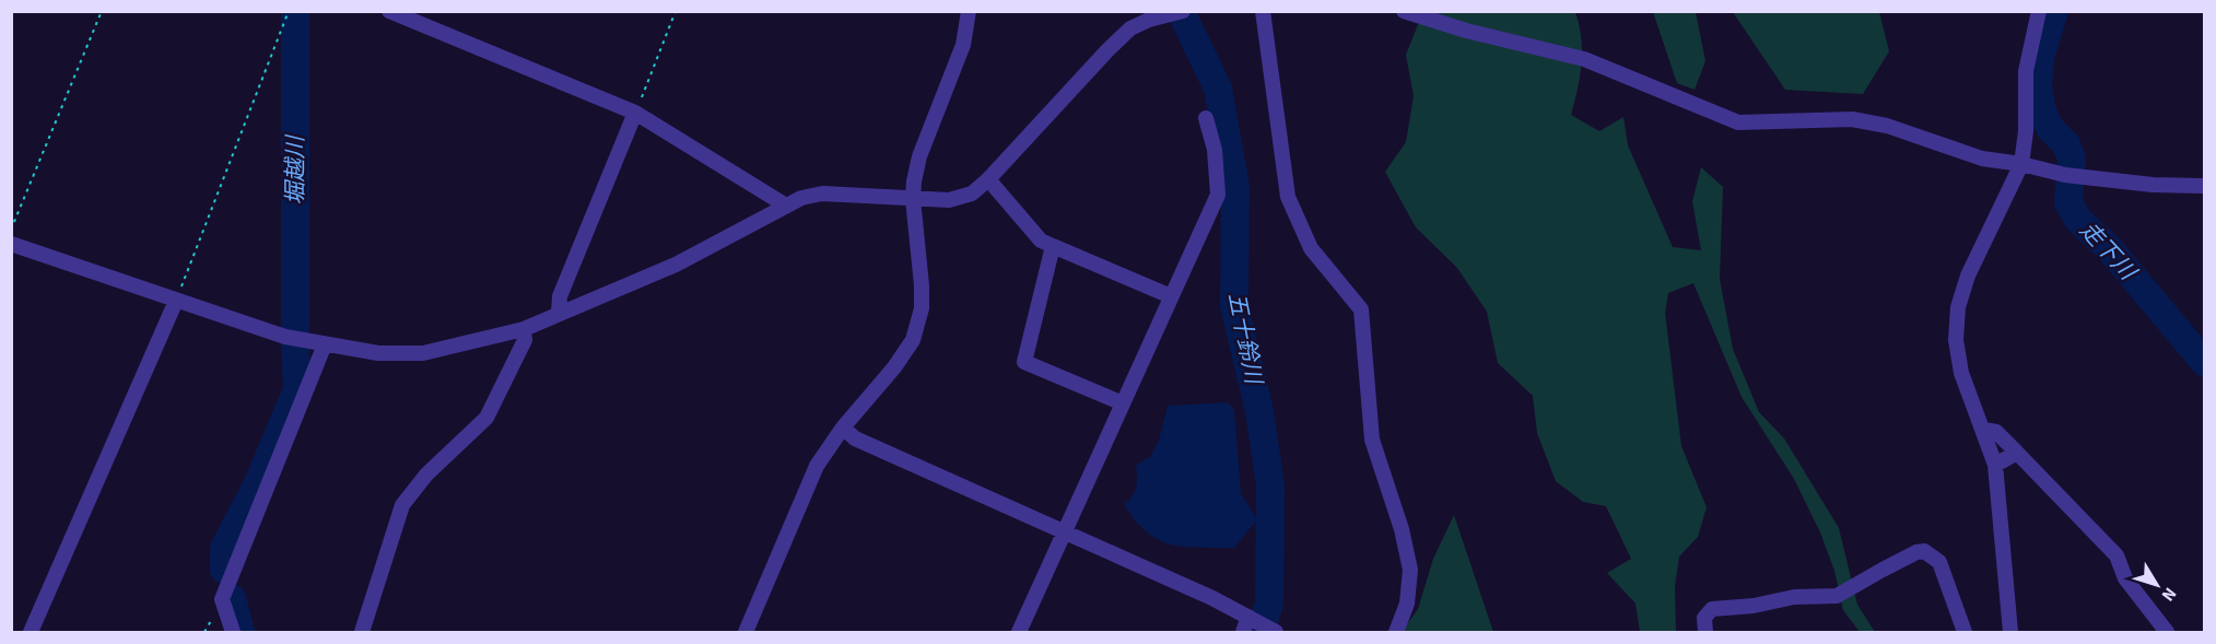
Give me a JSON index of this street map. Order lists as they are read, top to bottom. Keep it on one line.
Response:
{"water":["堀越川","走下川","五十鈴川"],"north":"bottom right"}
